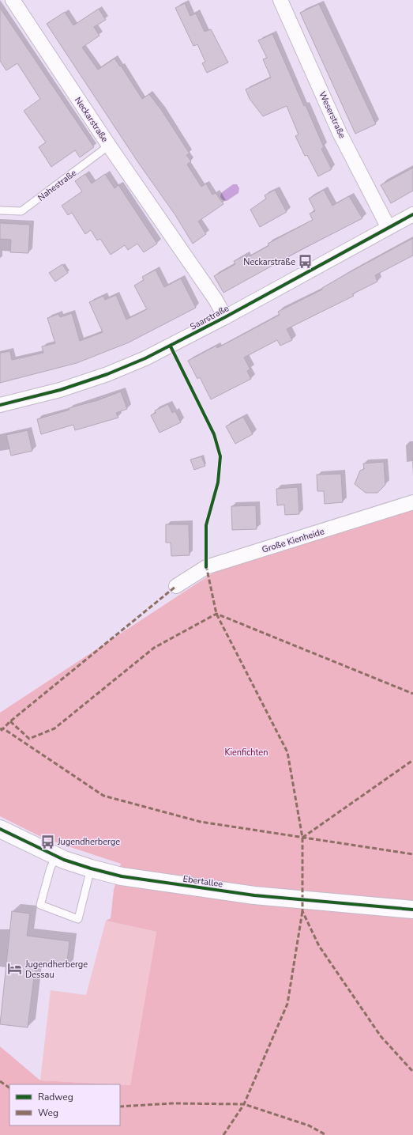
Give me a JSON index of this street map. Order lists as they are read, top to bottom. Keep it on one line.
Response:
{"streets":{"street":["Weserstraße","Neckarstraße","Saarstraße","Große Kienheide","Ebertallee"],"lane":["Nahestraße"]},"crossings":[["Weserstraße","Saarstraße"],["Neckarstraße","Nahestraße"],["Neckarstraße","Saarstraße"]],"parks":["Kienfichten"],"places":{"bus stop":["Neckarstraße","Jugendherberge"],"hotel":["Jugendherberge Dessau"]},"legend":["Radweg","Weg"]}
